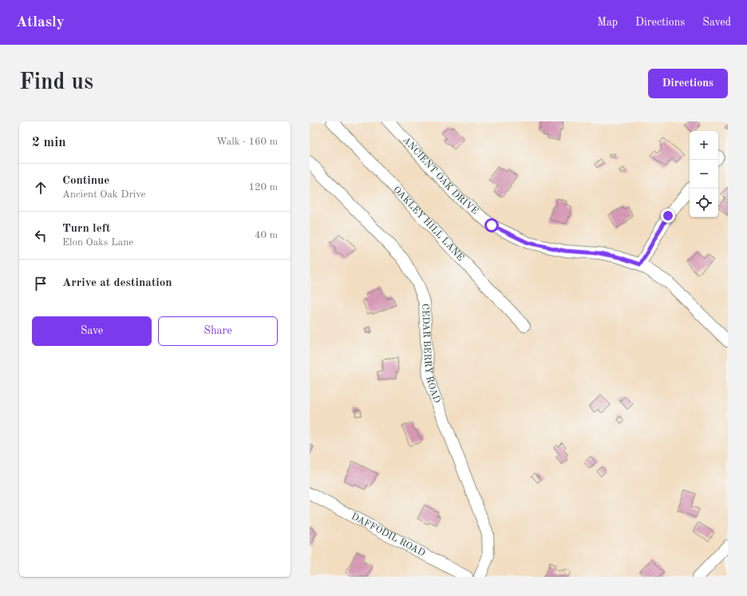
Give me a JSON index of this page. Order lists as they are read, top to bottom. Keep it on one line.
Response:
{"streets":{"street":["ANCIENT OAK DRIVE","OAKLEY HILL LANE","CEDAR BERRY ROAD","DAFFODIL ROAD"]},"page":{"header":"Atlasly","nav":["Map","Directions","Saved"],"buttons":["Directions",["Save","Share"]],"title":"Find us","heading":["2 min","Walk · 160 m"],"map_buttons":["+","−"],"list":[["Continue","Ancient Oak Drive","120 m"],["Turn left","Elon Oaks Lane","40 m"],"Arrive at destination"]}}
